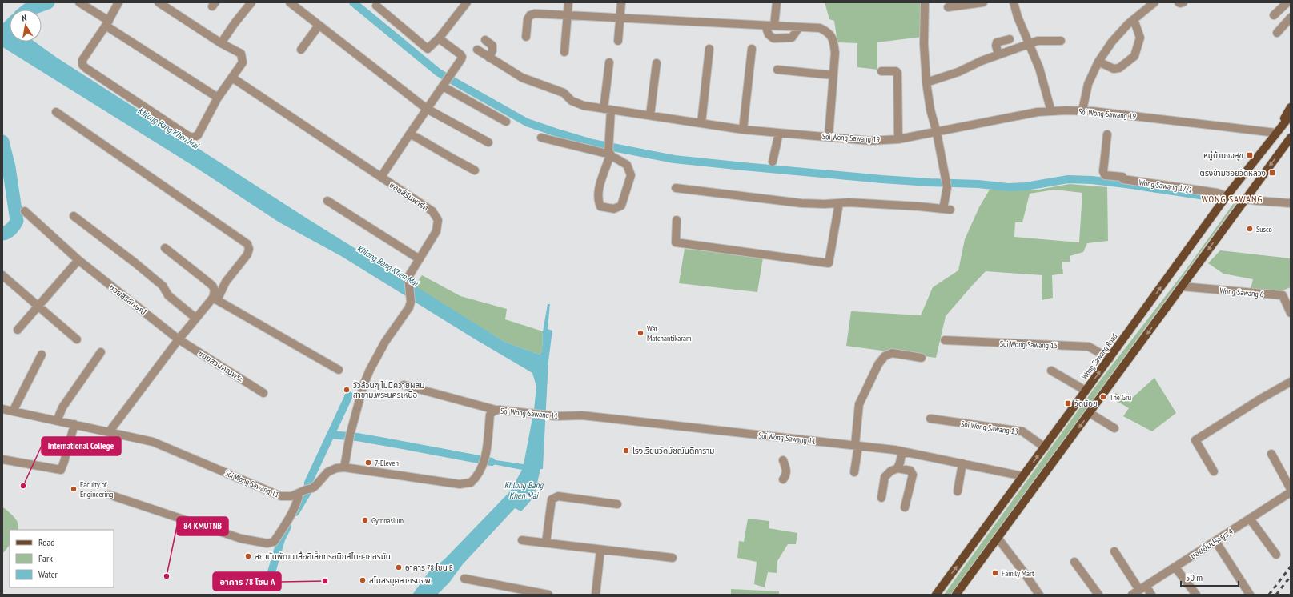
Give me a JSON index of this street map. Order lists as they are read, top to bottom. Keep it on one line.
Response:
{"streets":{"main road":["Wong Sawang Road"],"street":["Soi Wong Sawang 19","Wong Sawang 17/1","ซอยสิรีนพาร์ค","Wong Sawang 6","ซอยสิริลักษณ์","Soi Wong Sawang 15","ซอยสวนคุณพระ","Soi Wong Sawang 11","Soi Wong Sawang 13","ซอยยิ้มประยูร 4"]},"crossings":[["Soi Wong Sawang 19","Wong Sawang Road"],["Wong Sawang 17/1","Wong Sawang Road"],["ซอยสิรีนพาร์ค","Soi Wong Sawang 11"],["ซอยสิริลักษณ์","ซอยสวนคุณพระ"],["Soi Wong Sawang 15","Wong Sawang Road"],["Wong Sawang Road","Soi Wong Sawang 11"],["Wong Sawang Road","Soi Wong Sawang 13"]],"districts":["WONG SAWANG"],"water":["Khlong Bang Khen Mai"],"places":{"transit":["หมู่บ้านจงสุข","ตรงข้ามซอยวัดหลวง","วัดน้อย"],"other":["Susco","Wat Matchantikaram","วัวล้วนๆ ไม่มีควายผสม สาขาม.พระนครเหนือ","The Gru","โรงเรียนวัดมัชฌันติการาม","7-Eleven","International College","Faculty of Engineering","Gymnasium","สถาบันพัฒนาสื่ออิเล็กทรอนิกส์ไทย-เยอรมัน","อาคาร 78 โซน B","Family Mart","84 KMUTNB","สโมสรบุคลากรมจพ.","อาคาร 78 โซน A"]},"legend":["Road","Park","Water"],"scale_bar":"50 m","north":"top"}
